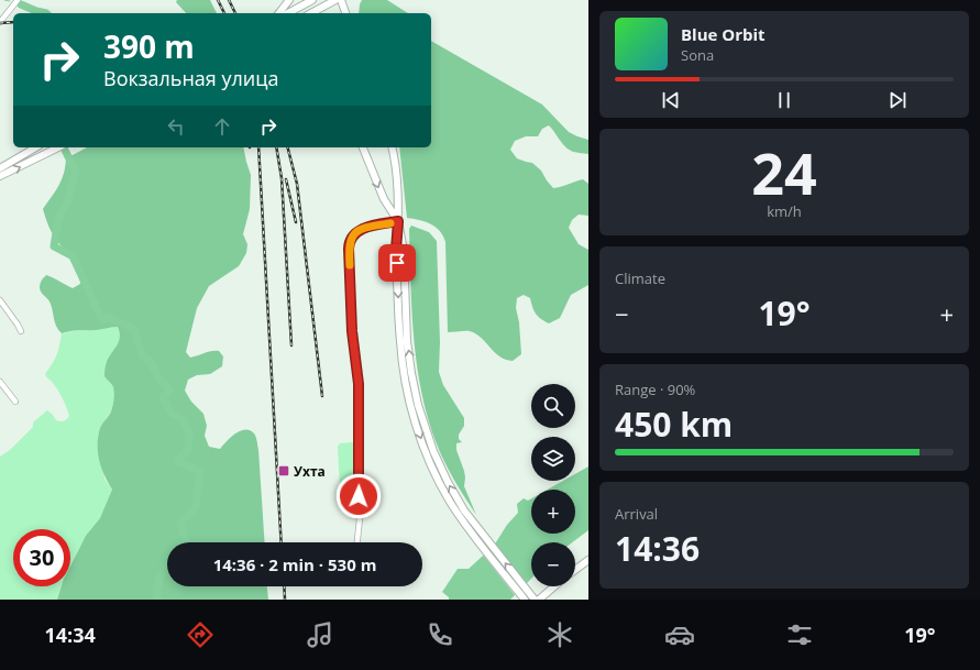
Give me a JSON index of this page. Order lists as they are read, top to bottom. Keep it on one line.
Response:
{"places":{"transit":["Ухта"]},"page":{"turn":["390 m","Вокзальная улица"],"song":["Blue Orbit","Sona"],"tile":[["24","km/h"],"Climate",["Range · 90%","450 km"],["Arrival","14:36"]],"heat":["−","19°","+"],"map_buttons":["+","−"],"limit":"30","trip":"14:36 · 2 min · 530 m","tabs":["14:34","19°"]}}
